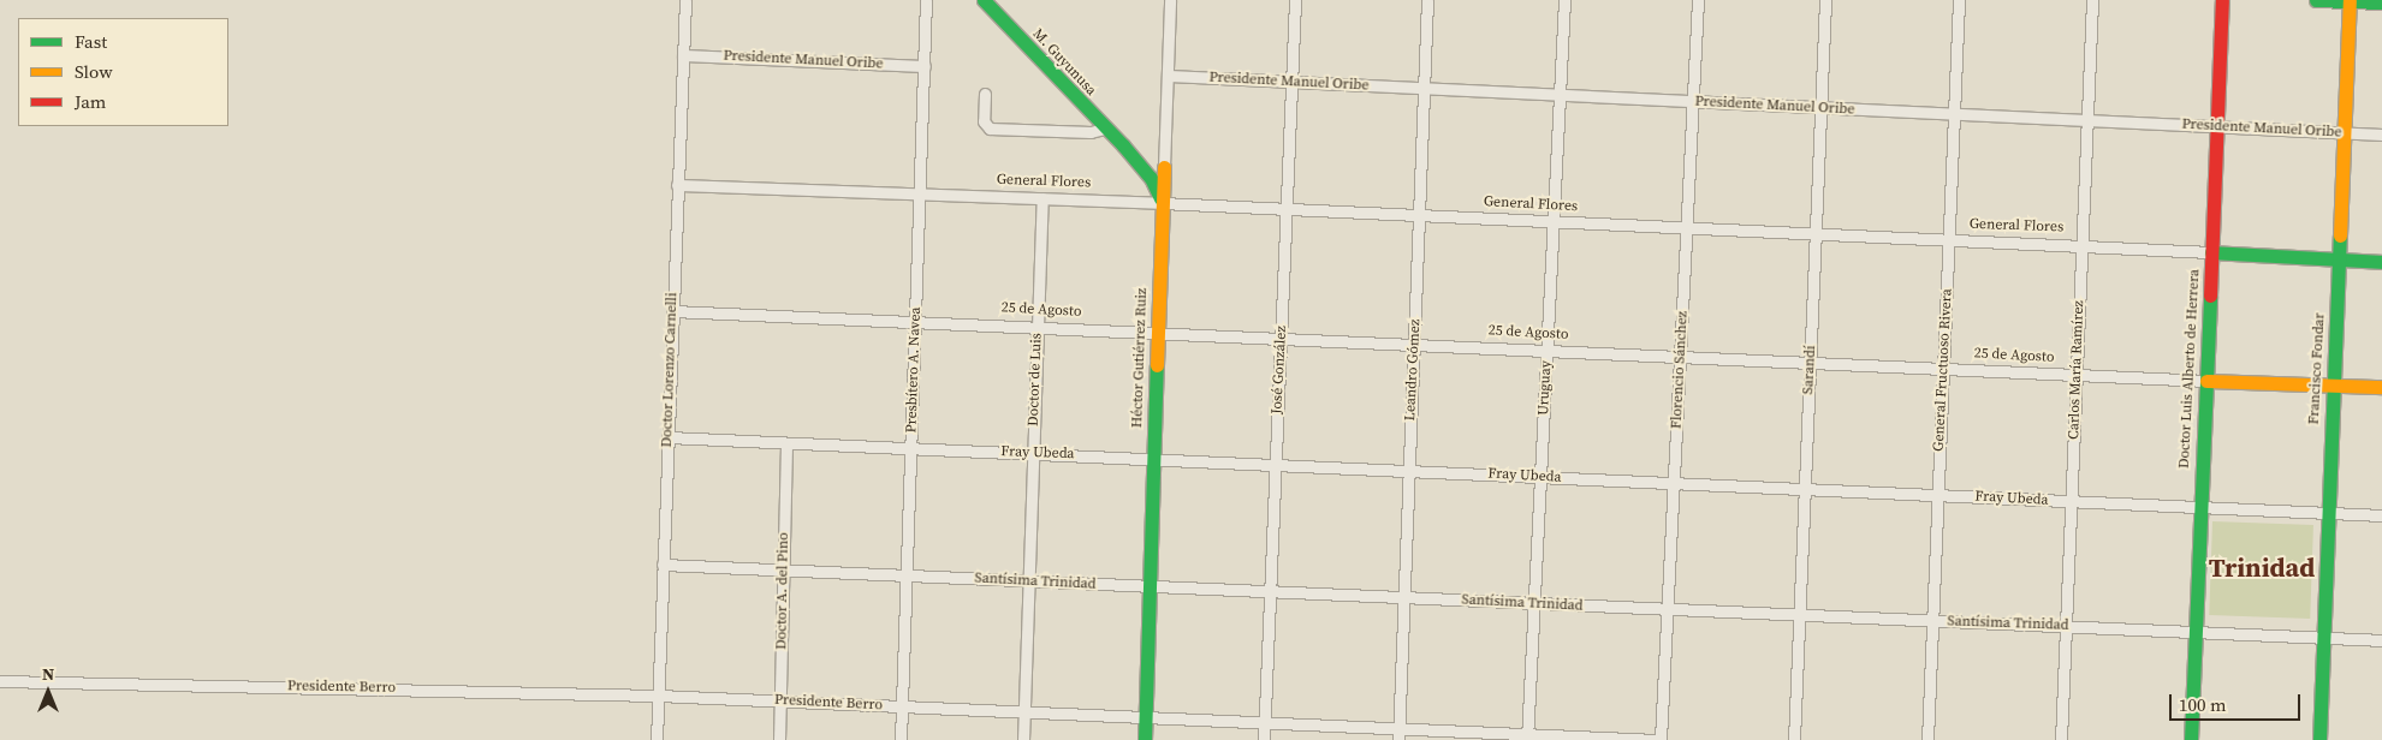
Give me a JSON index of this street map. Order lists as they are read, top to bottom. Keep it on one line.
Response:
{"streets":{"main road":["M. Guyunusa","General Flores","25 de Agosto","Héctor Gutiérrez Ruiz","Doctor Luis Alberto de Herrera","Francisco Fondar"],"street":["Presidente Manuel Oribe","Doctor Lorenzo Carnelli","Presbítero A. Navea","José González","Leandro Gómez","Florencio Sánchez","Sarandí","General Fructuoso Rivera","Carlos María Ramírez","Doctor de Luis","Uruguay","Fray Ubeda","Santísima Trinidad","Doctor A. del Pino","Presidente Berro"]},"crossings":[["Presidente Manuel Oribe","Héctor Gutiérrez Ruiz"],["Presidente Manuel Oribe","Doctor Luis Alberto de Herrera"],["Presidente Manuel Oribe","Francisco Fondar"],["Presidente Manuel Oribe","Doctor Lorenzo Carnelli"],["Presidente Manuel Oribe","Presbítero A. Navea"],["Presidente Manuel Oribe","José González"],["Presidente Manuel Oribe","Leandro Gómez"],["Presidente Manuel Oribe","Florencio Sánchez"],["Presidente Manuel Oribe","Sarandí"],["Presidente Manuel Oribe","General Fructuoso Rivera"],["Presidente Manuel Oribe","Carlos María Ramírez"],["Presidente Manuel Oribe","Uruguay"],["M. Guyunusa","General Flores"],["M. Guyunusa","Héctor Gutiérrez Ruiz"],["General Flores","Héctor Gutiérrez Ruiz"],["General Flores","Doctor Luis Alberto de Herrera"],["General Flores","Francisco Fondar"],["General Flores","Doctor Lorenzo Carnelli"],["General Flores","Presbítero A. Navea"],["General Flores","José González"],["General Flores","Leandro Gómez"],["General Flores","Florencio Sánchez"],["General Flores","Sarandí"],["General Flores","General Fructuoso Rivera"],["General Flores","Carlos María Ramírez"],["General Flores","Doctor de Luis"],["General Flores","Uruguay"],["25 de Agosto","Héctor Gutiérrez Ruiz"],["25 de Agosto","Doctor Luis Alberto de Herrera"],["25 de Agosto","Francisco Fondar"],["25 de Agosto","Doctor Lorenzo Carnelli"],["25 de Agosto","Presbítero A. Navea"],["25 de Agosto","José González"],["25 de Agosto","Leandro Gómez"],["25 de Agosto","Florencio Sánchez"],["25 de Agosto","Sarandí"],["25 de Agosto","General Fructuoso Rivera"],["25 de Agosto","Carlos María Ramírez"],["25 de Agosto","Doctor de Luis"],["25 de Agosto","Uruguay"],["Héctor Gutiérrez Ruiz","Fray Ubeda"],["Héctor Gutiérrez Ruiz","Santísima Trinidad"],["Héctor Gutiérrez Ruiz","Presidente Berro"],["Doctor Luis Alberto de Herrera","Fray Ubeda"],["Doctor Luis Alberto de Herrera","Santísima Trinidad"],["Francisco Fondar","Fray Ubeda"],["Francisco Fondar","Santísima Trinidad"],["Doctor Lorenzo Carnelli","Fray Ubeda"],["Doctor Lorenzo Carnelli","Santísima Trinidad"],["Doctor Lorenzo Carnelli","Presidente Berro"],["Presbítero A. Navea","Fray Ubeda"],["Presbítero A. Navea","Santísima Trinidad"],["Presbítero A. Navea","Presidente Berro"],["José González","Fray Ubeda"],["José González","Santísima Trinidad"],["José González","Presidente Berro"],["Leandro Gómez","Fray Ubeda"],["Leandro Gómez","Santísima Trinidad"],["Leandro Gómez","Presidente Berro"],["Florencio Sánchez","Fray Ubeda"],["Florencio Sánchez","Santísima Trinidad"],["Florencio Sánchez","Presidente Berro"],["Sarandí","Fray Ubeda"],["Sarandí","Santísima Trinidad"],["General Fructuoso Rivera","Fray Ubeda"],["General Fructuoso Rivera","Santísima Trinidad"],["Carlos María Ramírez","Fray Ubeda"],["Carlos María Ramírez","Santísima Trinidad"],["Doctor de Luis","Fray Ubeda"],["Doctor de Luis","Santísima Trinidad"],["Doctor de Luis","Presidente Berro"],["Uruguay","Fray Ubeda"],["Uruguay","Santísima Trinidad"],["Uruguay","Presidente Berro"],["Fray Ubeda","Doctor A. del Pino"],["Santísima Trinidad","Doctor A. del Pino"],["Doctor A. del Pino","Presidente Berro"]],"districts":["Trinidad"],"legend":["Fast","Slow","Jam"],"scale_bar":"100 m","north":"top"}
